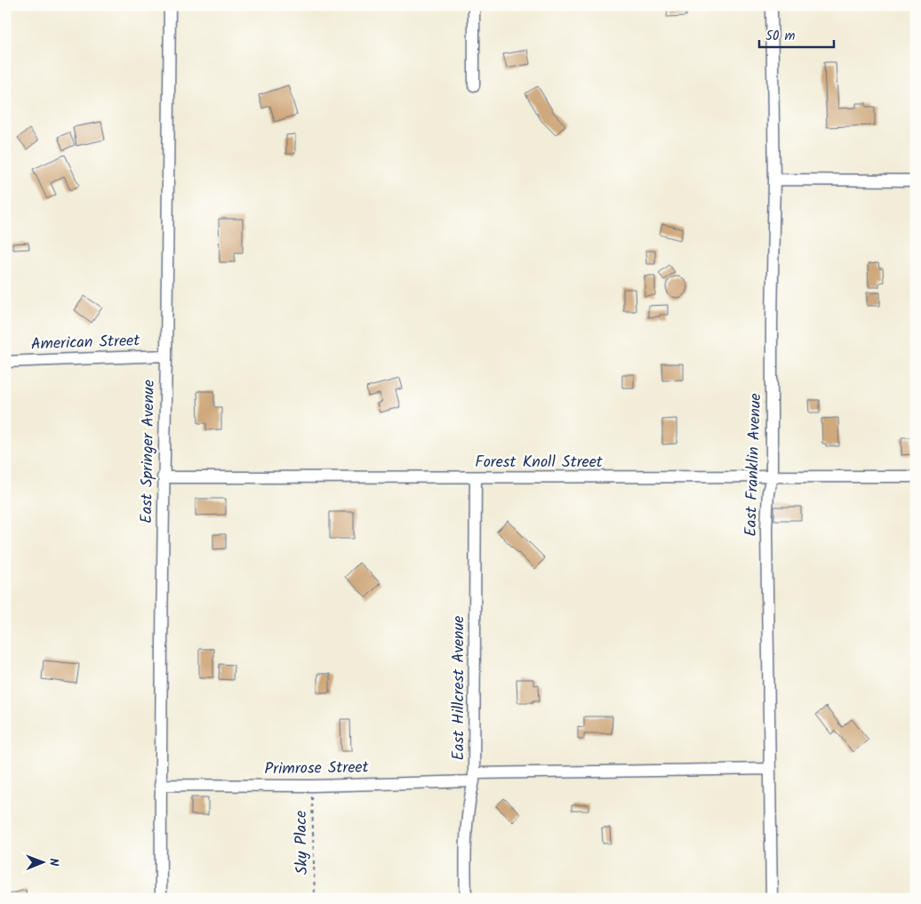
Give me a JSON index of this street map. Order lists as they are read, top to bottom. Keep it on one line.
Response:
{"streets":{"street":["American Street","East Springer Avenue","Forest Knoll Street","East Franklin Avenue","East Hillcrest Avenue","Primrose Street"],"path":["Sky Place"]},"crossings":[["American Street","East Springer Avenue"],["East Springer Avenue","Forest Knoll Street"],["East Springer Avenue","Primrose Street"],["Forest Knoll Street","East Franklin Avenue"],["Forest Knoll Street","East Hillcrest Avenue"],["East Franklin Avenue","Primrose Street"],["East Hillcrest Avenue","Primrose Street"],["Primrose Street","Sky Place"]],"scale_bar":"50 m","north":"right"}
